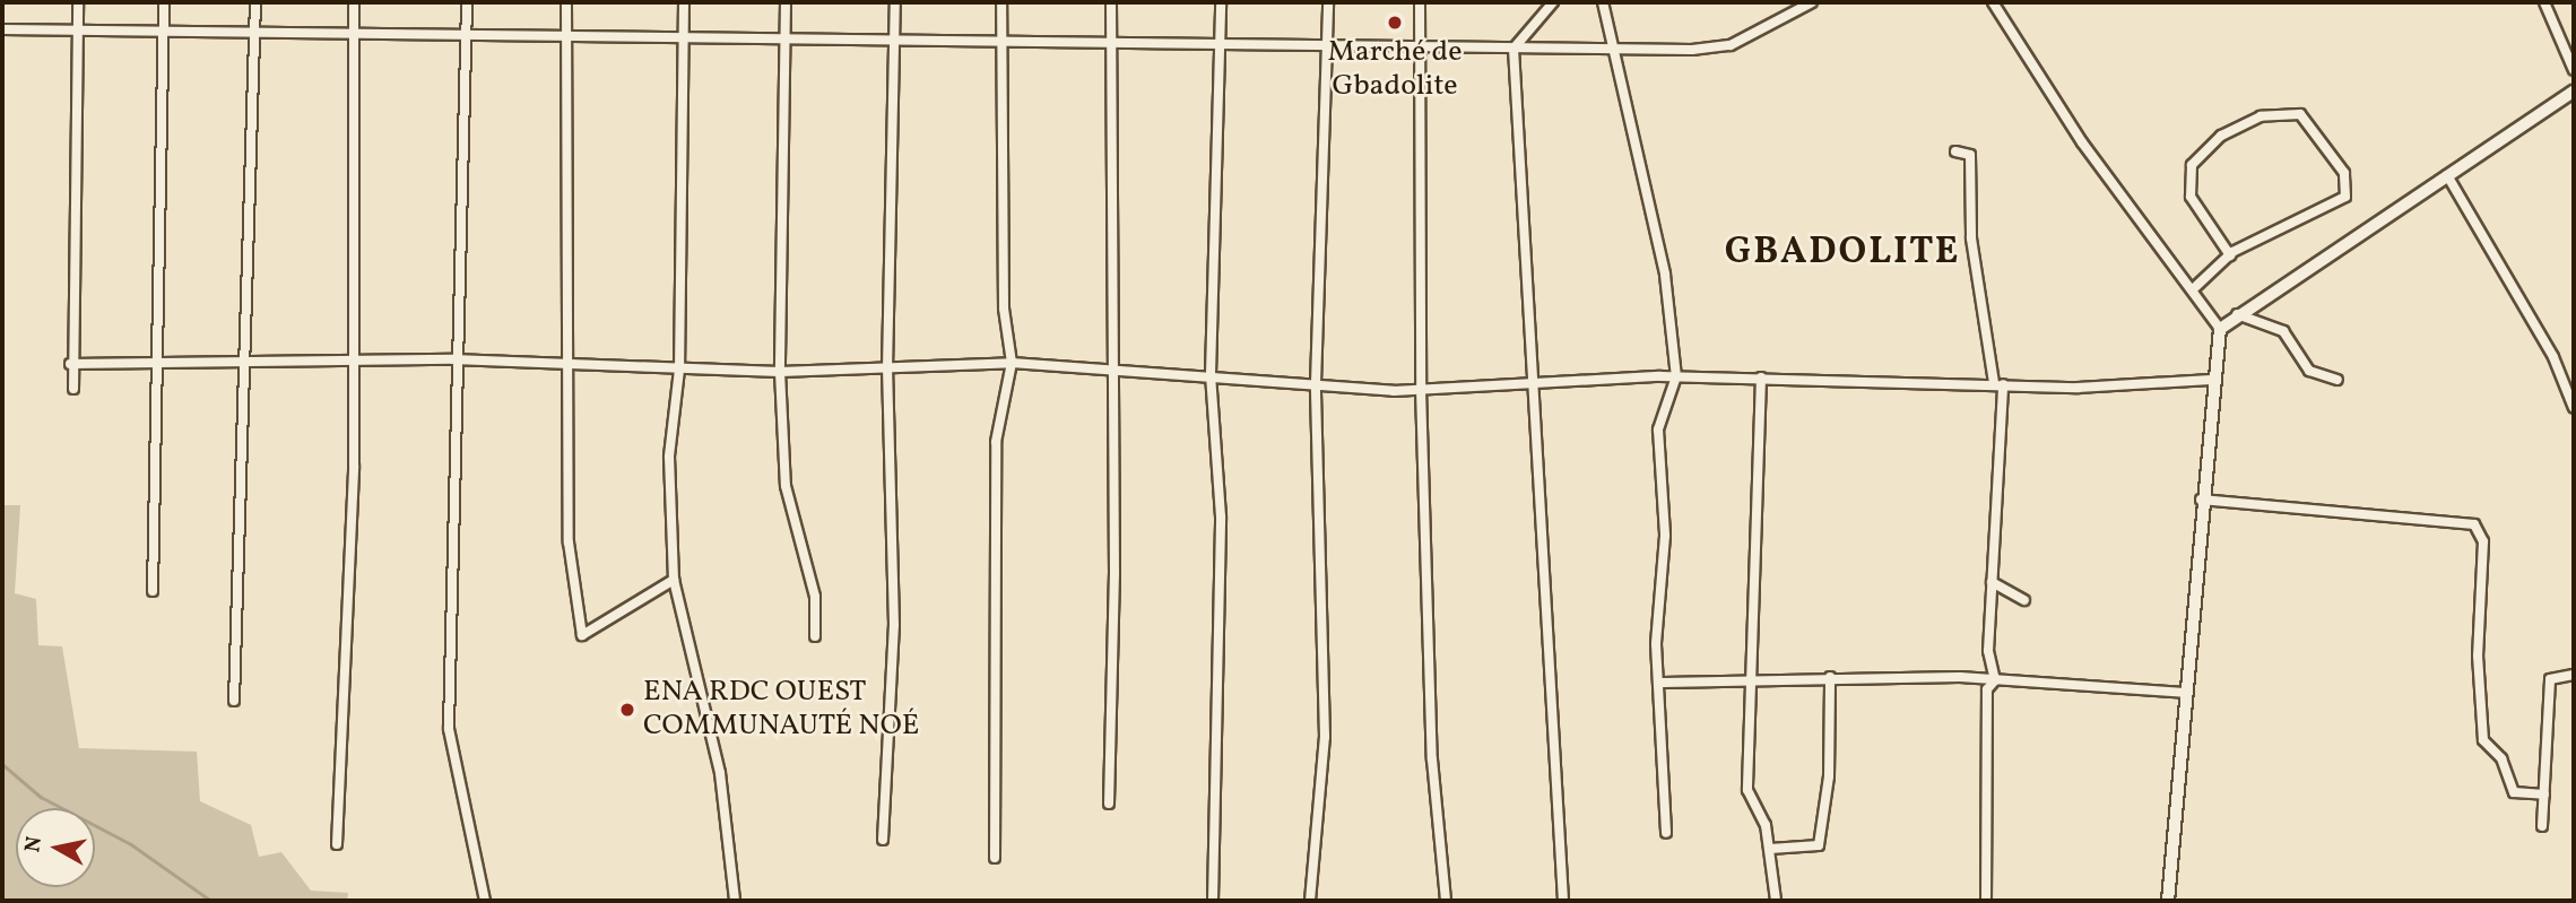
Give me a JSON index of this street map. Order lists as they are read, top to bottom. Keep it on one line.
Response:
{"districts":["GBADOLITE"],"places":["Marché de Gbadolite","ENA RDC OUEST COMMUNAUTÉ NOÉ"],"north":"left"}
